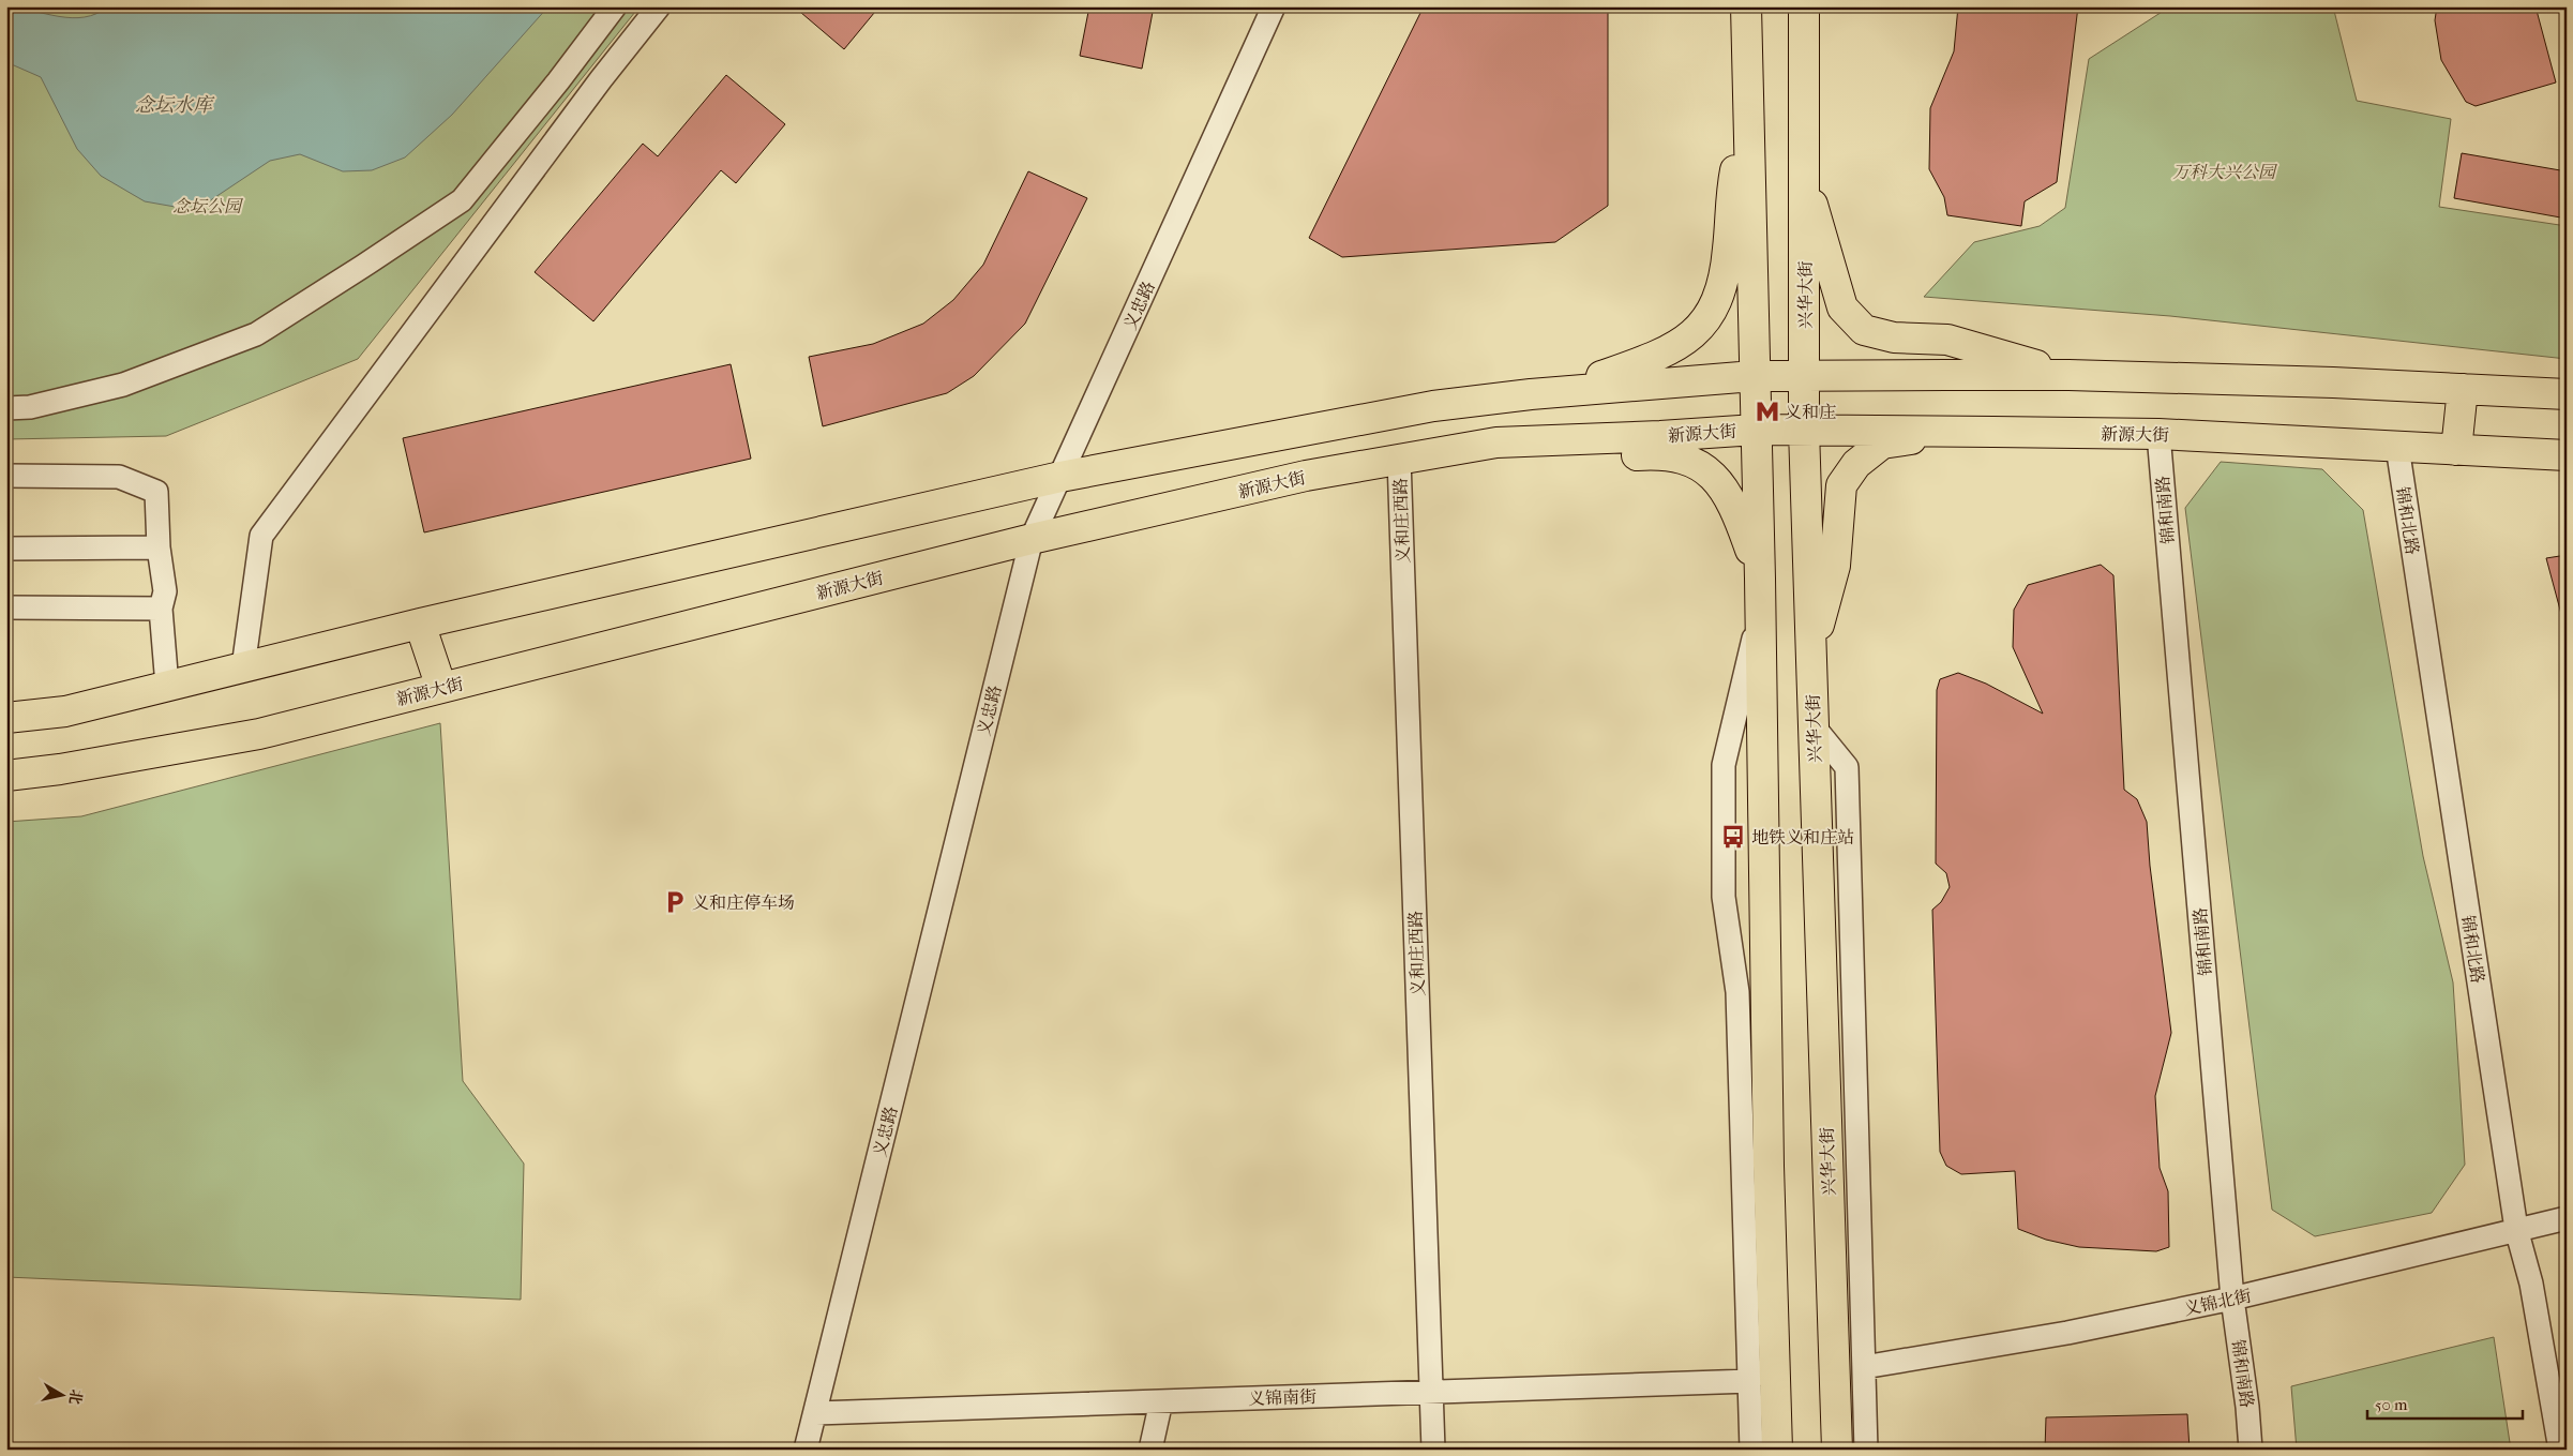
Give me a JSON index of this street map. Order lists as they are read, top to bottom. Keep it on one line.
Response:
{"streets":{"main road":["兴华大街","新源大街"],"street":["义忠路","锦和南路","义和庄西路","锦和北路","义锦北街","义锦南街"]},"crossings":[["兴华大街","新源大街"],["义忠路","新源大街"],["义忠路","义锦南街"],["新源大街","锦和南路"],["新源大街","义和庄西路"],["新源大街","锦和北路"],["锦和南路","义锦北街"],["义和庄西路","义锦南街"],["锦和北路","义锦北街"]],"water":["念坛水库"],"parks":["万科大兴公园","念坛公园"],"places":{"metro station":["义和庄"],"bus stop":["地铁义和庄站"],"parking":["义和庄停车场"]},"scale_bar":"50 m","north":"right"}
